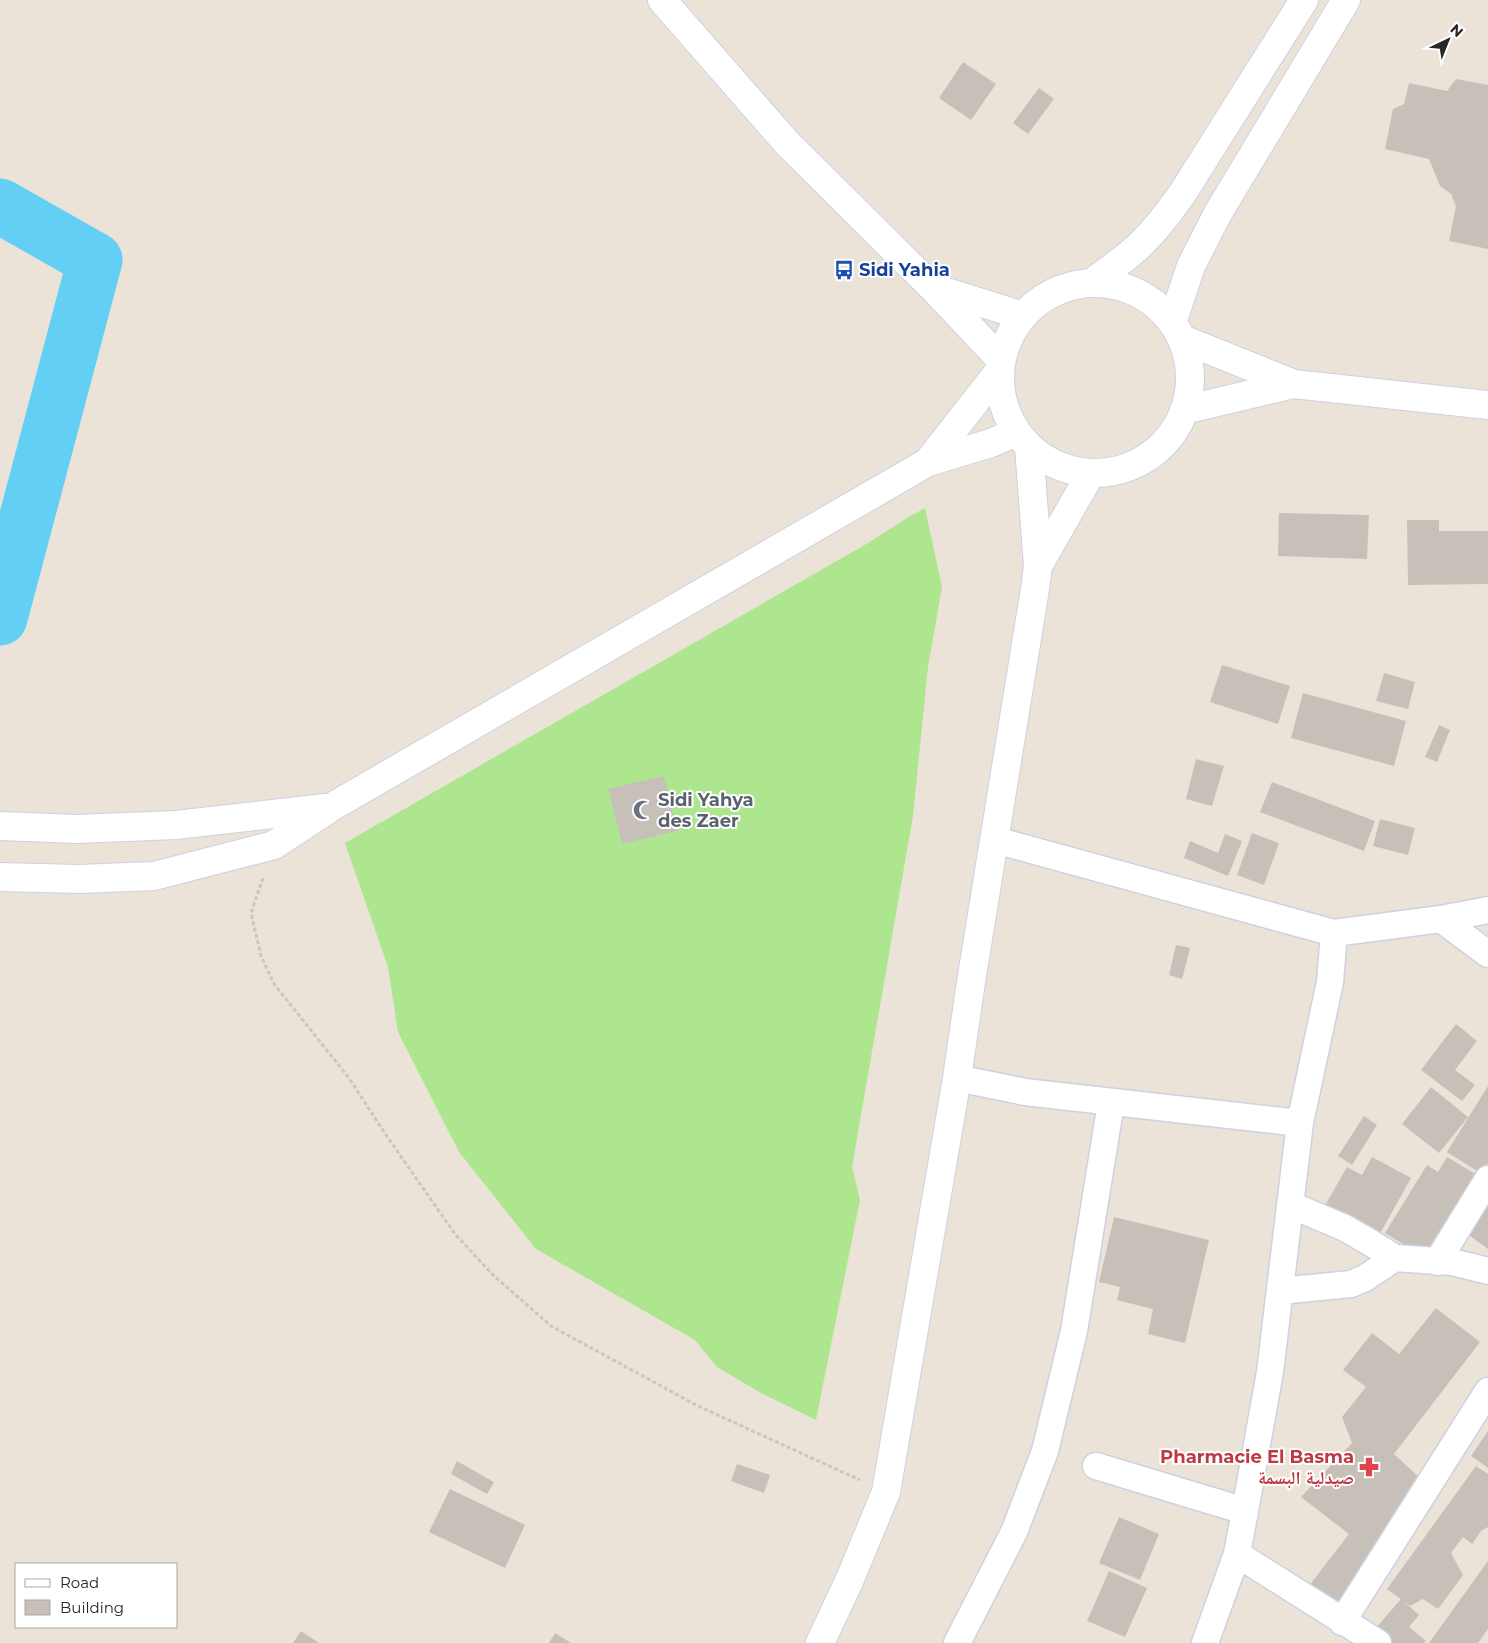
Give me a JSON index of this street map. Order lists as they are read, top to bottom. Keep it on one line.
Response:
{"places":{"bus stop":["Sidi Yahia"],"mosque":["Sidi Yahya des Zaer"],"pharmacy":["Pharmacie El Basma صيدلية البسمة"]},"legend":["Road","Building"],"north":"top right"}
